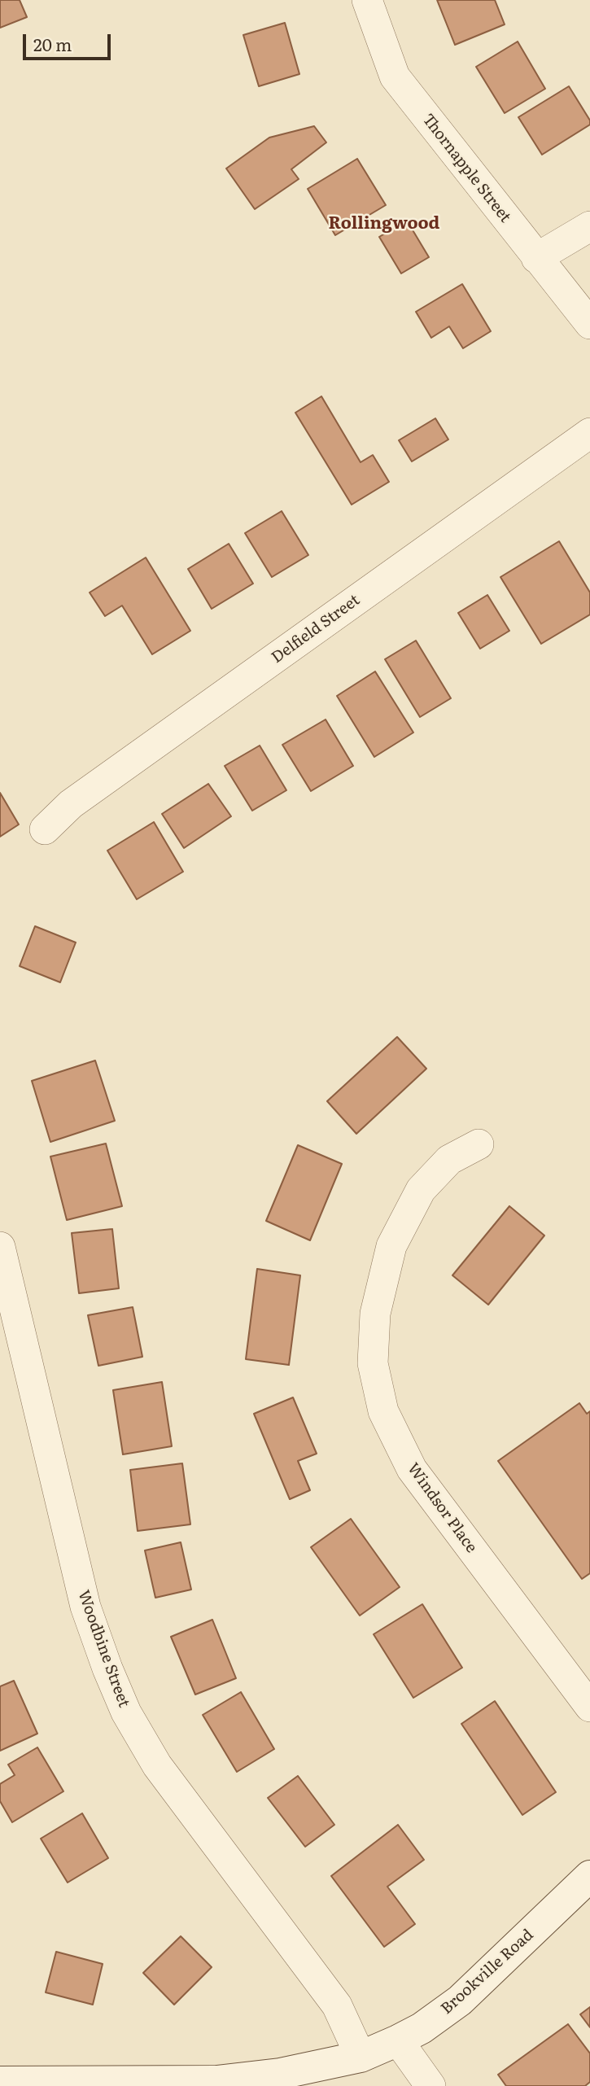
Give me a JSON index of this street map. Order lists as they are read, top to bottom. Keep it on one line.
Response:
{"streets":{"main road":["Brookville Road"],"street":["Thornapple Street","Delfield Street","Windsor Place","Woodbine Street"]},"crossings":[["Woodbine Street","Brookville Road"]],"districts":["Rollingwood"],"scale_bar":"20 m"}
